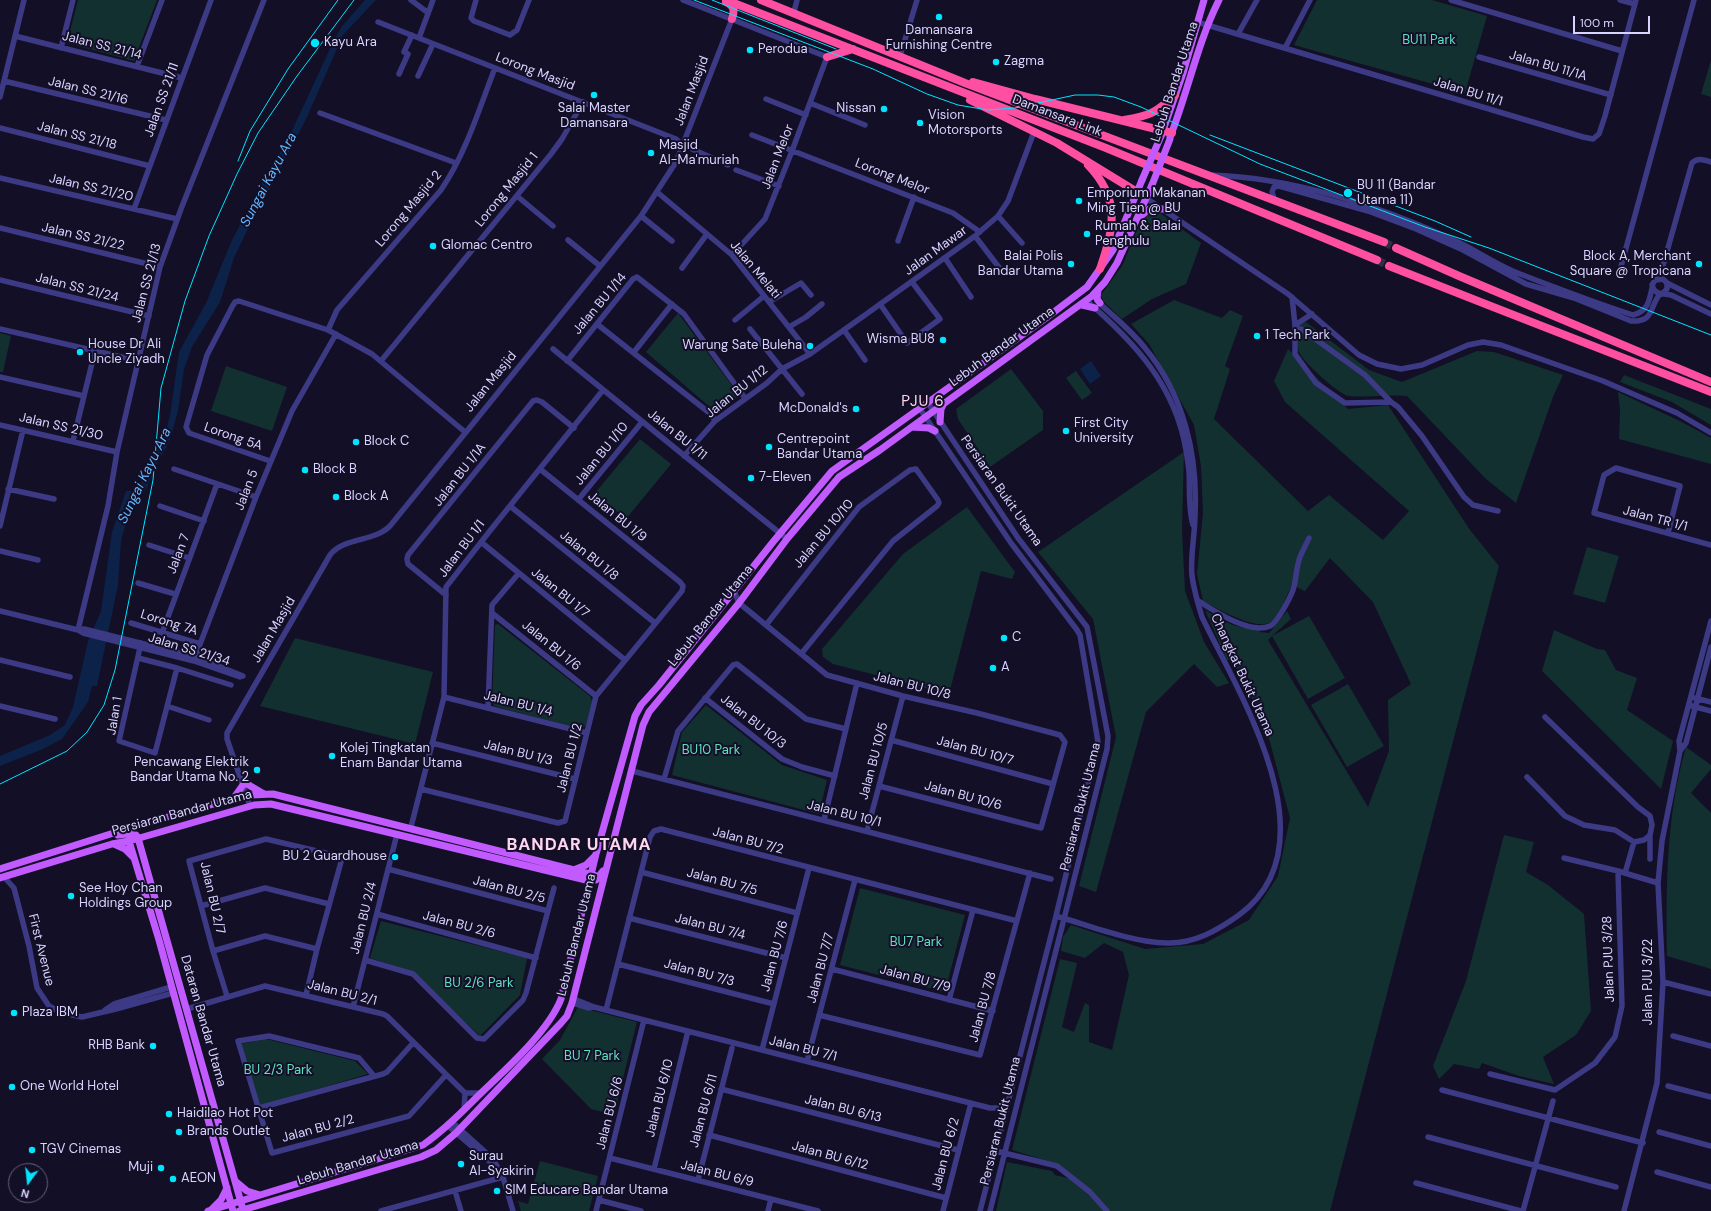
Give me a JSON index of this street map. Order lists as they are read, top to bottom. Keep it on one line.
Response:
{"streets":{"highway":["Damansara Link"],"main road":["Lebuh Bandar Utama","Persiaran Bandar Utama","Dataran Bandar Utama"],"street":["Jalan SS 21/14","Jalan BU 11/1A","Lorong Masjid","Jalan SS 21/16","Jalan Masjid","Jalan BU 11/1","Jalan SS 21/11","Jalan SS 21/18","Jalan Melor","Lorong Melor","Jalan SS 21/20","Lorong Masjid 1","Lorong Masjid 2","Jalan SS 21/22","Jalan Mawar","Jalan Melati","Jalan SS 21/13","Jalan SS 21/24","Jalan BU 1/14","Jalan BU 1/12","Jalan SS 21/30","Jalan BU 1/11","Lorong 5A","Jalan BU 1/10","Jalan BU 1/1A","Jalan 5","Persiaran Bukit Utama","Jalan BU 1/9","Jalan TR 1/1","Jalan BU 10/10","Jalan BU 1/1","Jalan 7","Jalan BU 1/8","Jalan BU 1/7","Lorong 7A","Jalan BU 1/6","Jalan SS 21/34","Changkat Bukit Utama","Jalan BU 10/8","Jalan BU 1/4","Jalan 1","Jalan BU 10/3","Jalan BU 10/7","Jalan BU 1/3","Jalan BU 1/2","Jalan BU 10/5","Jalan BU 10/6","Jalan BU 10/1","Jalan BU 7/2","Jalan BU 7/5","Jalan BU 2/5","Jalan BU 2/7","Jalan BU 2/4","Jalan BU 2/6","Jalan BU 7/4","First Avenue","Jalan BU 7/6","Jalan PJU 3/28","Jalan BU 7/7","Jalan BU 7/3","Jalan BU 7/9","Jalan PJU 3/22","Jalan BU 2/1","Jalan BU 7/8","Jalan BU 7/1","Jalan BU 6/10","Jalan BU 6/13","Jalan BU 6/11","Jalan BU 6/6","Jalan BU 2/2","Jalan BU 6/2","Jalan BU 6/12","Jalan BU 6/9"]},"crossings":[["Jalan SS 21/14","Jalan SS 21/11"],["Jalan BU 11/1A","Jalan BU 11/1"],["Lorong Masjid","Jalan Masjid"],["Lorong Masjid","Lorong Masjid 1"],["Lorong Masjid","Lorong Masjid 2"],["Lebuh Bandar Utama","Jalan BU 11/1"],["Lebuh Bandar Utama","Jalan BU 1/11"],["Lebuh Bandar Utama","Persiaran Bukit Utama"],["Lebuh Bandar Utama","Changkat Bukit Utama"],["Lebuh Bandar Utama","Persiaran Bandar Utama"],["Lebuh Bandar Utama","Jalan BU 10/1"],["Lebuh Bandar Utama","Dataran Bandar Utama"],["Lebuh Bandar Utama","Jalan BU 7/1"],["Jalan SS 21/16","Jalan SS 21/11"],["Jalan Masjid","Jalan Melati"],["Jalan Masjid","Persiaran Bandar Utama"],["Jalan SS 21/11","Jalan SS 21/18"],["Jalan SS 21/11","Jalan SS 21/20"],["Jalan Melor","Lorong Melor"],["Jalan Melor","Jalan Melati"],["Lorong Melor","Jalan Mawar"],["Jalan SS 21/20","Jalan SS 21/13"],["Lorong Masjid 2","Lorong 5A"],["Jalan SS 21/22","Jalan SS 21/13"],["Jalan Mawar","Jalan Melati"],["Jalan Mawar","Jalan BU 1/12"],["Jalan Melati","Jalan BU 1/12"],["Jalan SS 21/13","Jalan SS 21/24"],["Jalan SS 21/13","Jalan SS 21/30"],["Jalan SS 21/13","Jalan SS 21/34"],["Jalan BU 1/14","Jalan BU 1/12"],["Jalan BU 1/14","Jalan BU 1/11"],["Jalan BU 1/12","Jalan BU 1/11"],["Jalan BU 1/11","Jalan BU 1/10"],["Jalan BU 1/11","Jalan BU 1/1"],["Lorong 5A","Jalan 5"],["Jalan BU 1/10","Jalan BU 1/9"],["Jalan BU 1/1A","Jalan BU 1/1"],["Jalan 5","Lorong 7A"],["Jalan 5","Jalan SS 21/34"],["Persiaran Bukit Utama","Changkat Bukit Utama"],["Persiaran Bukit Utama","Jalan BU 7/1"],["Jalan BU 1/9","Jalan BU 1/1"],["Jalan BU 1/9","Jalan BU 1/2"],["Jalan BU 10/10","Jalan BU 10/8"],["Jalan BU 1/1","Jalan BU 1/8"],["Jalan BU 1/1","Jalan BU 1/7"],["Jalan BU 1/1","Jalan BU 1/4"],["Jalan BU 1/1","Jalan BU 1/3"],["Jalan BU 1/1","Jalan BU 1/2"],["Jalan BU 1/1","Persiaran Bandar Utama"],["Jalan 7","Lorong 7A"],["Jalan BU 1/8","Jalan BU 1/2"],["Jalan BU 1/7","Jalan BU 1/2"],["Jalan BU 1/6","Jalan BU 1/2"],["Jalan SS 21/34","Jalan 1"],["Jalan BU 10/8","Jalan BU 10/7"],["Jalan BU 10/8","Jalan BU 10/5"],["Jalan BU 10/8","Jalan BU 10/6"],["Jalan BU 1/4","Jalan BU 1/2"],["Jalan BU 10/7","Jalan BU 10/5"],["Jalan BU 10/7","Jalan BU 10/6"],["Jalan BU 1/3","Jalan BU 1/2"],["Jalan BU 10/5","Jalan BU 10/6"],["Jalan BU 10/5","Jalan BU 10/1"],["Persiaran Bandar Utama","Jalan BU 2/4"],["Persiaran Bandar Utama","First Avenue"],["Persiaran Bandar Utama","Dataran Bandar Utama"],["Jalan BU 10/1","Jalan BU 7/8"],["Jalan BU 7/2","Jalan BU 7/5"],["Jalan BU 7/2","Jalan BU 7/4"],["Jalan BU 7/2","Jalan BU 7/6"],["Jalan BU 7/2","Jalan BU 7/7"],["Jalan BU 7/2","Jalan BU 7/3"],["Jalan BU 7/2","Jalan BU 7/8"],["Jalan BU 7/2","Jalan BU 7/1"],["Jalan BU 7/5","Jalan BU 7/6"],["Jalan BU 2/5","Jalan BU 2/4"],["Jalan BU 2/5","Jalan BU 2/6"],["Jalan BU 2/7","Jalan BU 2/1"],["Jalan BU 2/4","Jalan BU 2/6"],["Jalan BU 2/4","Jalan BU 2/1"],["Jalan BU 7/4","Jalan BU 7/6"],["First Avenue","Dataran Bandar Utama"],["Jalan BU 7/6","Jalan BU 7/3"],["Jalan BU 7/6","Jalan BU 7/1"],["Jalan BU 7/7","Jalan BU 7/9"],["Jalan BU 7/7","Jalan BU 7/8"],["Jalan BU 7/7","Jalan BU 7/1"],["Jalan BU 7/9","Jalan BU 7/8"],["Jalan BU 2/1","Dataran Bandar Utama"],["Jalan BU 2/1","Jalan BU 2/2"],["Jalan BU 7/1","Jalan BU 6/10"],["Jalan BU 7/1","Jalan BU 6/6"],["Jalan BU 7/1","Jalan BU 6/2"],["Jalan BU 6/10","Jalan BU 6/9"],["Jalan BU 6/13","Jalan BU 6/11"],["Jalan BU 6/13","Jalan BU 6/2"],["Jalan BU 6/11","Jalan BU 6/12"],["Jalan BU 6/11","Jalan BU 6/9"],["Jalan BU 6/6","Jalan BU 6/9"],["Jalan BU 6/2","Jalan BU 6/12"]],"districts":["PJU 6","BANDAR UTAMA"],"water":["Sungai Kayu Ara"],"parks":["BU11 Park","BU10 Park","BU7 Park","BU 2/6 Park","BU 7 Park","BU 2/3 Park"],"places":["Damansara Furnishing Centre","Kayu Ara","Perodua","Zagma","Salai Master Damansara","Nissan","Vision Motorsports","Masjid Al-Ma'muriah","BU 11 (Bandar Utama 11)","Emporium Makanan Ming Tien @ BU","Rumah & Balai Penghulu","Glomac Centro","Balai Polis Bandar Utama","Block A, Merchant Square @ Tropicana","1 Tech Park","Wisma BU8","Warung Sate Buleha","House Dr Ali Uncle Ziyadh","McDonald's","First City University","Block C","Centrepoint Bandar Utama","Block B","7-Eleven","Block A","C","A","Kolej Tingkatan Enam Bandar Utama","Pencawang Elektrik Bandar Utama No. 2","BU 2 Guardhouse","See Hoy Chan Holdings Group","Plaza IBM","RHB Bank","One World Hotel","Haidilao Hot Pot","Brands Outlet","TGV Cinemas","Surau Al-Syakirin","Muji","AEON","SIM Educare Bandar Utama"],"scale_bar":"100 m","north":"bottom"}
